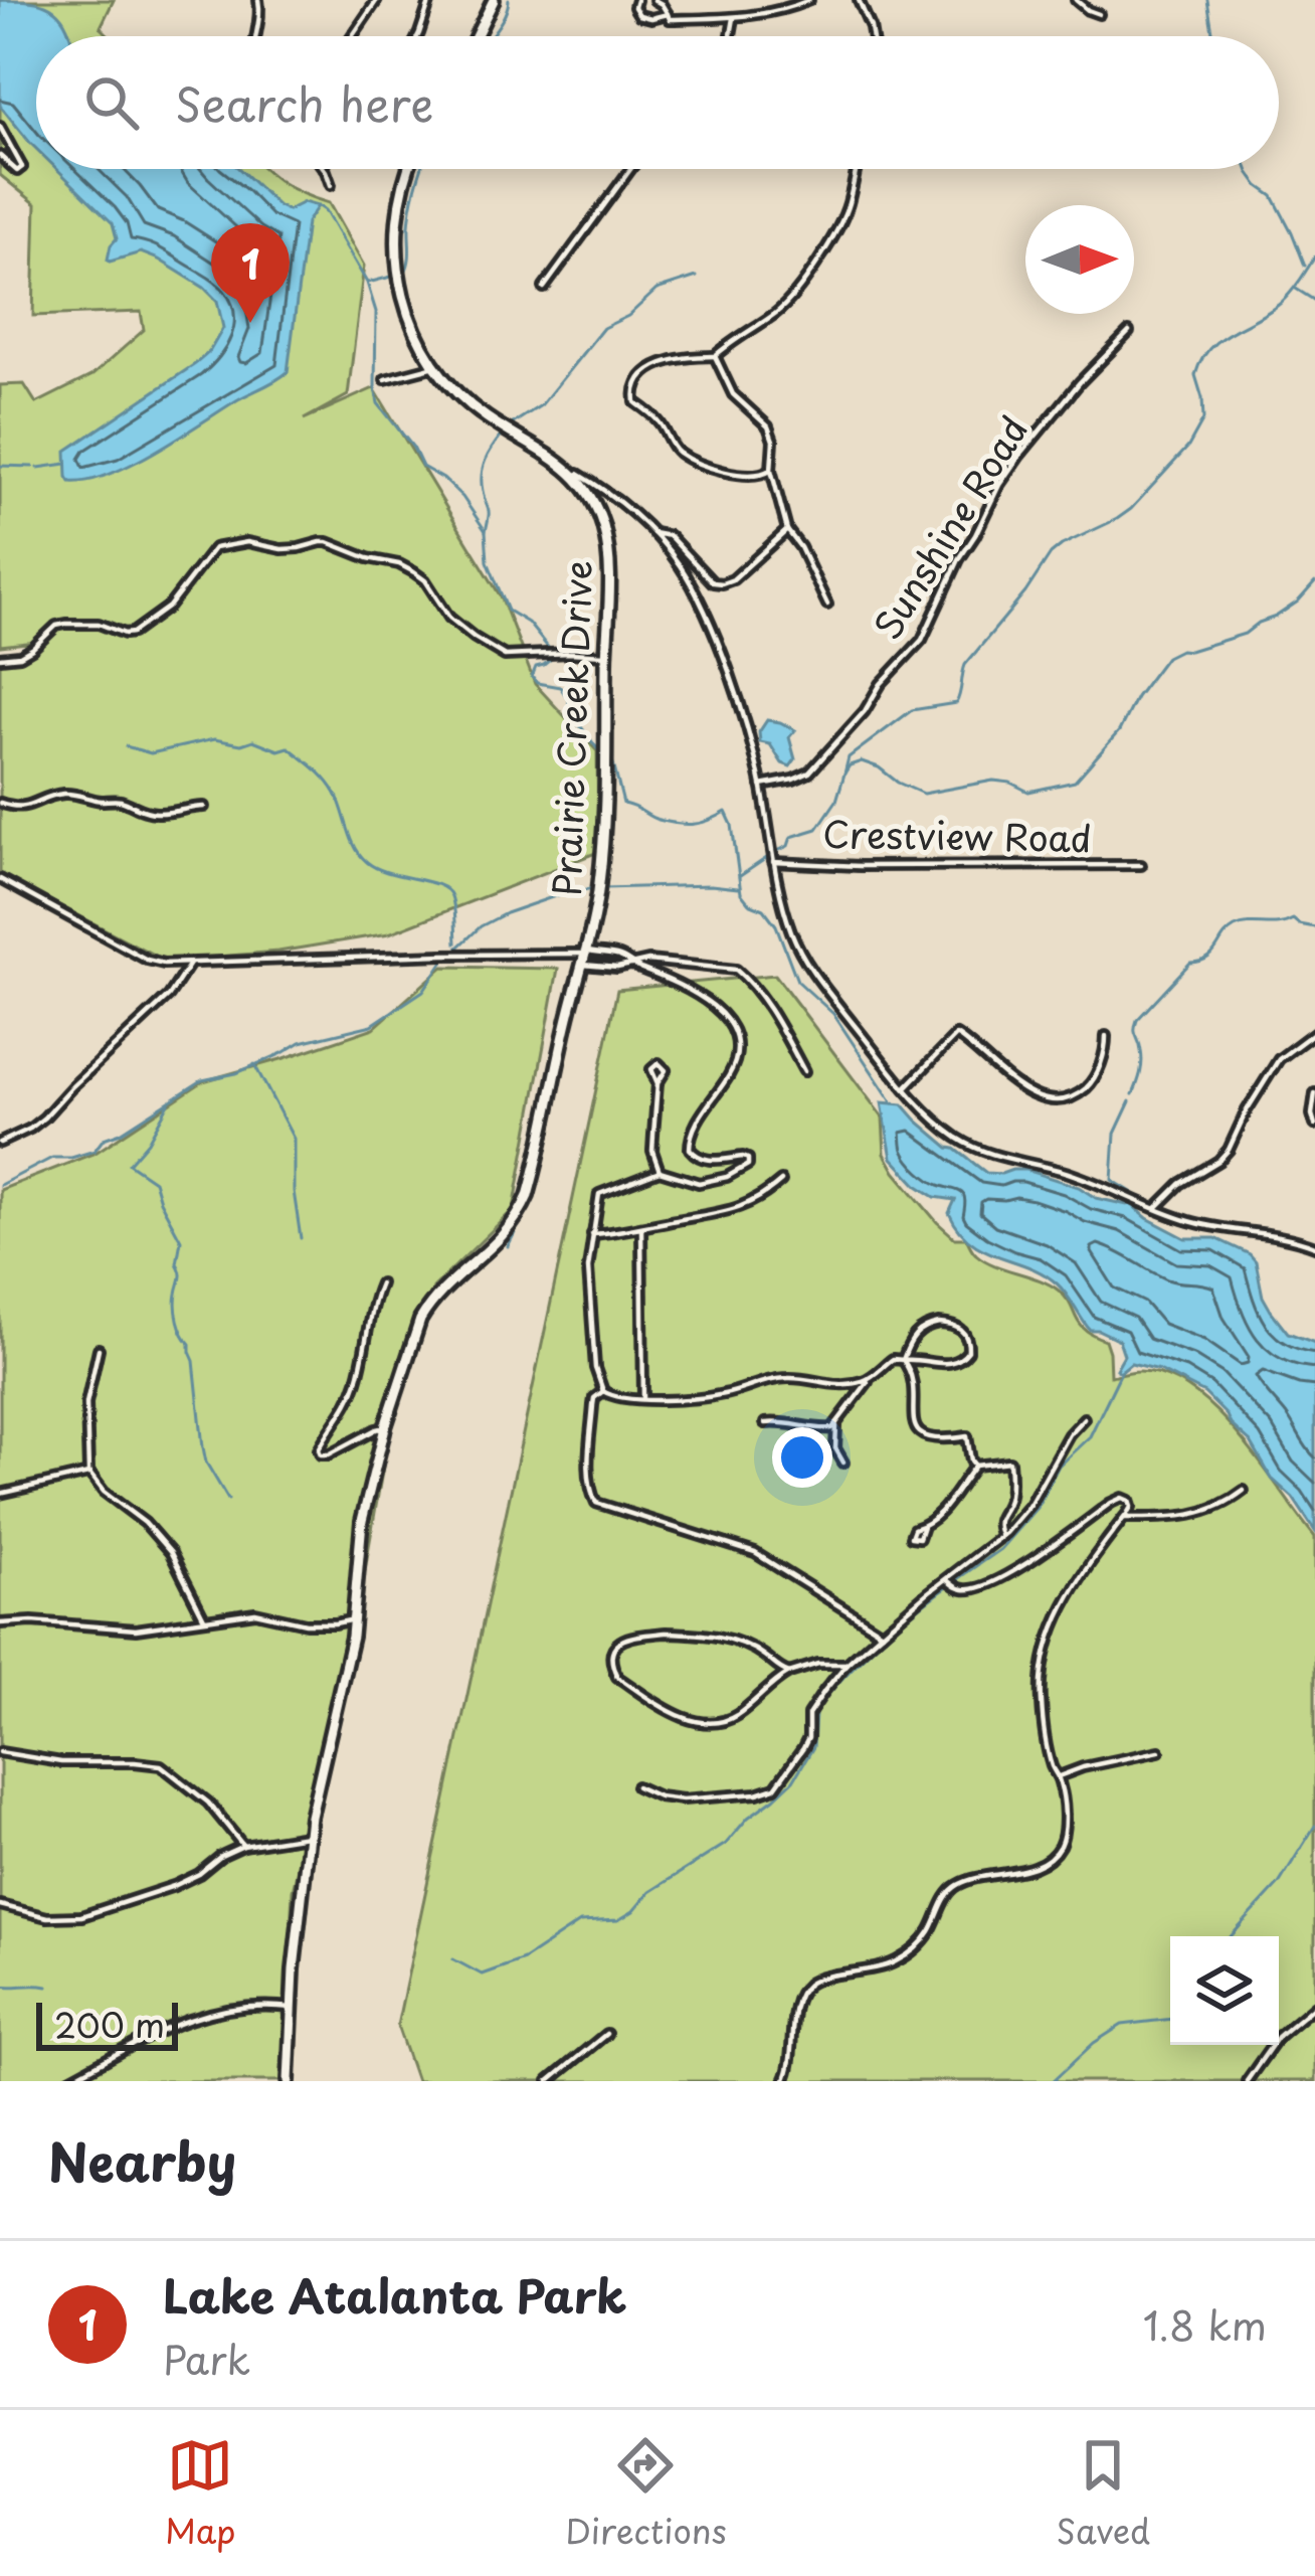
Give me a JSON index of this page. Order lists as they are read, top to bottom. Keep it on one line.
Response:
{"streets":{"main road":["Prairie Creek Drive"],"street":["Sunshine Road","Crestview Road"]},"scale_bar":"200 m","north":"right","page":{"search":"Search here","pins":"1","scale":"200 m","heading":"Nearby","list":[{"mark":"1","name":"Lake Atalanta Park","note":"Park","value":"1.8 km"}],"nav":["Map","Directions","Saved"]}}
